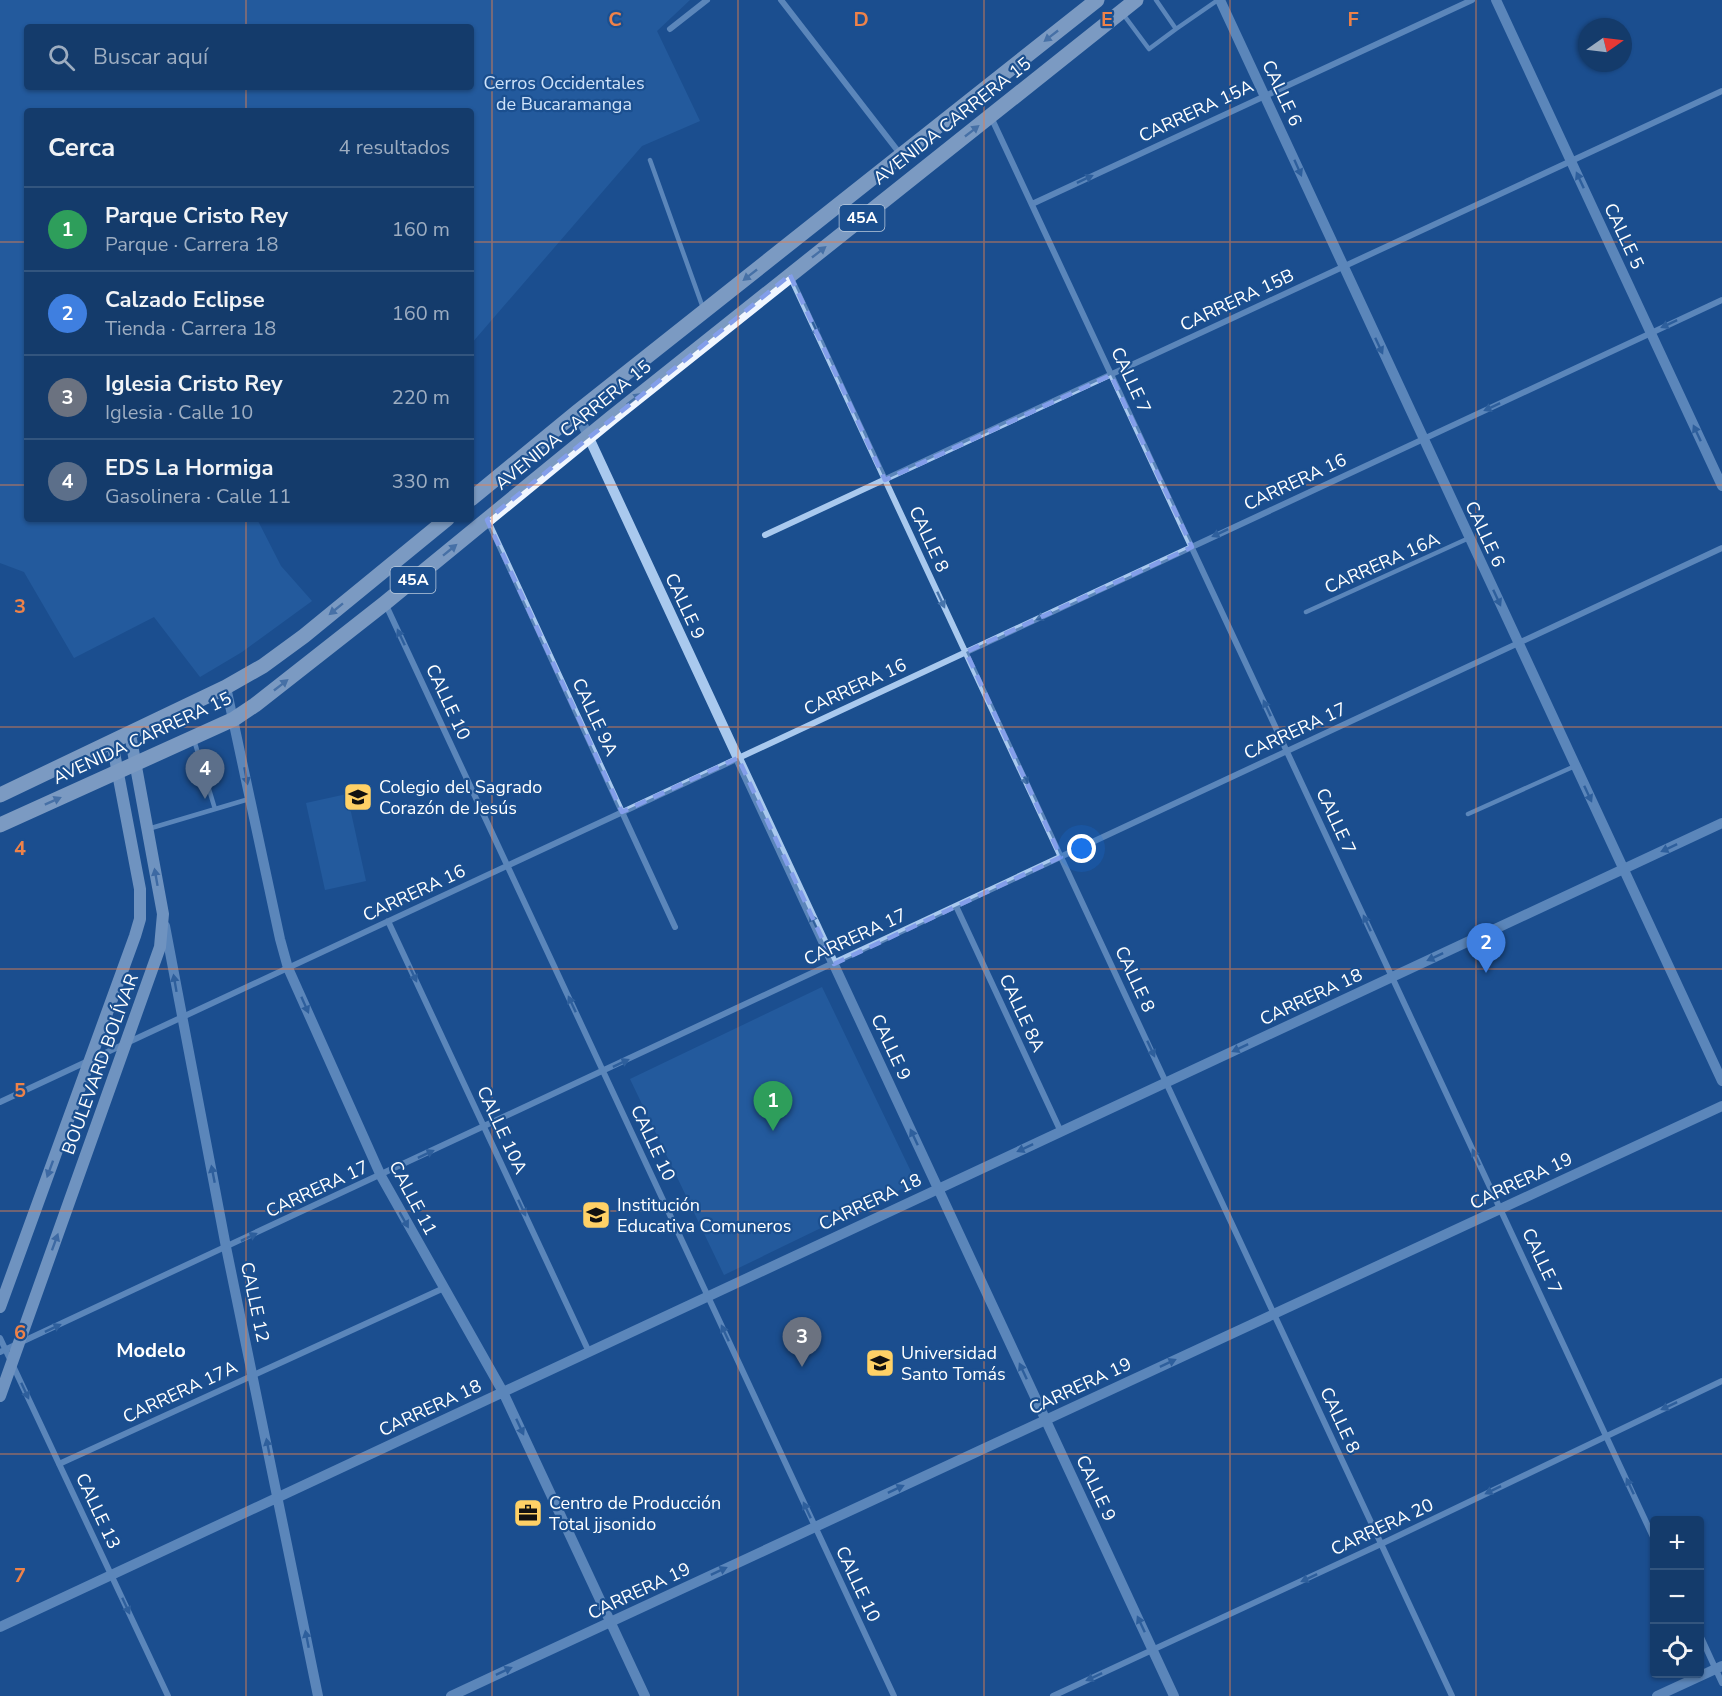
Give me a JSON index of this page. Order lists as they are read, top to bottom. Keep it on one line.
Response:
{"streets":{"main road":["AVENIDA CARRERA 15","45A","BOULEVARD BOLÍVAR"],"street":["CALLE 6","CARRERA 15A","CALLE 5","CARRERA 15B","CALLE 7","CARRERA 16","CALLE 8","CALLE 9","CALLE 10","CALLE 9A","CARRERA 17","CARRERA 18","CALLE 8A","CALLE 10A","CARRERA 19","CALLE 11","CALLE 12","CARRERA 17A","CALLE 13","CARRERA 20"],"lane":["CARRERA 16A"]},"crossings":[["CALLE 6","CARRERA 15A"],["CALLE 6","CARRERA 15B"],["CALLE 6","CARRERA 16"],["CALLE 6","CARRERA 16A"],["CALLE 6","CARRERA 17"],["CALLE 6","CARRERA 18"],["CARRERA 15A","CALLE 7"],["AVENIDA CARRERA 15","CALLE 7"],["AVENIDA CARRERA 15","CALLE 8"],["AVENIDA CARRERA 15","CALLE 9"],["AVENIDA CARRERA 15","CALLE 10"],["AVENIDA CARRERA 15","CALLE 9A"],["AVENIDA CARRERA 15","BOULEVARD BOLÍVAR"],["AVENIDA CARRERA 15","CALLE 11"],["CALLE 5","CARRERA 15B"],["CALLE 5","CARRERA 16"],["CARRERA 15B","CALLE 7"],["CARRERA 15B","CALLE 8"],["CALLE 7","CARRERA 16"],["CALLE 7","CARRERA 17"],["CALLE 7","CARRERA 18"],["CALLE 7","CARRERA 19"],["CALLE 7","CARRERA 20"],["CARRERA 16","CALLE 8"],["CARRERA 16","CALLE 9"],["CARRERA 16","CALLE 10"],["CARRERA 16","CALLE 9A"],["CARRERA 16","BOULEVARD BOLÍVAR"],["CARRERA 16","CALLE 10A"],["CARRERA 16","CALLE 11"],["CARRERA 16","CALLE 12"],["CALLE 8","CARRERA 17"],["CALLE 8","CARRERA 18"],["CALLE 8","CARRERA 19"],["CALLE 8","CARRERA 20"],["CALLE 9","CARRERA 17"],["CALLE 9","CARRERA 18"],["CALLE 9","CARRERA 19"],["CALLE 9","CARRERA 20"],["CALLE 10","CARRERA 17"],["CALLE 10","CARRERA 18"],["CALLE 10","CARRERA 19"],["CARRERA 17","CALLE 8A"],["CARRERA 17","BOULEVARD BOLÍVAR"],["CARRERA 17","CALLE 10A"],["CARRERA 17","CALLE 11"],["CARRERA 17","CALLE 12"],["CARRERA 17","CALLE 13"],["CARRERA 18","CALLE 8A"],["CARRERA 18","CALLE 10A"],["CARRERA 18","CALLE 11"],["CARRERA 18","CALLE 12"],["CARRERA 18","CALLE 13"],["BOULEVARD BOLÍVAR","CALLE 12"],["BOULEVARD BOLÍVAR","CALLE 13"],["CARRERA 19","CALLE 11"],["CALLE 11","CARRERA 17A"],["CALLE 12","CARRERA 17A"],["CARRERA 17A","CALLE 13"]],"one_way":["CALLE 6","CARRERA 15A","CALLE 5","CALLE 7","CARRERA 16","CALLE 8","CALLE 9","CALLE 10","CARRERA 17","CARRERA 18","CALLE 10A","CARRERA 19","CALLE 11","CALLE 12","CALLE 13","CARRERA 20"],"districts":["Modelo"],"parks":["Cerros Occidentales de Bucaramanga"],"places":{"school or university":["Colegio del Sagrado Corazón de Jesús","Institución Educativa Comuneros","Universidad Santo Tomás"],"office":["Centro de Producción Total jjsonido"]},"north":"right","page":{"search":"Buscar aquí","heading":["Cerca","4 resultados"],"list":[{"mark":"1","name":"Parque Cristo Rey","note":"Parque · Carrera 18","value":"160 m"},{"mark":"2","name":"Calzado Eclipse","note":"Tienda · Carrera 18","value":"160 m"},{"mark":"3","name":"Iglesia Cristo Rey","note":"Iglesia · Calle 10","value":"220 m"},{"mark":"4","name":"EDS La Hormiga","note":"Gasolinera · Calle 11","value":"330 m"}],"pins":["4","2","1","3"],"map_buttons":["+","−"]},"grid":{"columns":["C","D","E","F"],"rows":["3","4","5","6","7"]}}
